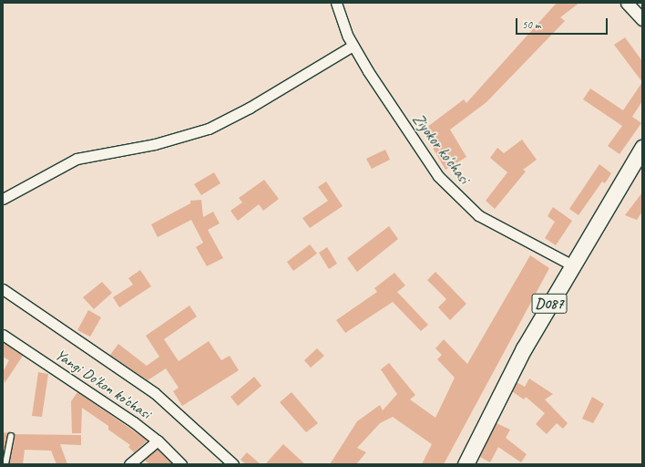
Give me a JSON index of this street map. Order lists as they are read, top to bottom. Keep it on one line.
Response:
{"streets":{"main road":["D087"],"street":["Ziyokor ko'chasi","Yangi Do'kon ko'chasi"]},"crossings":[["Ziyokor ko'chasi","D087"]],"scale_bar":"50 m"}
